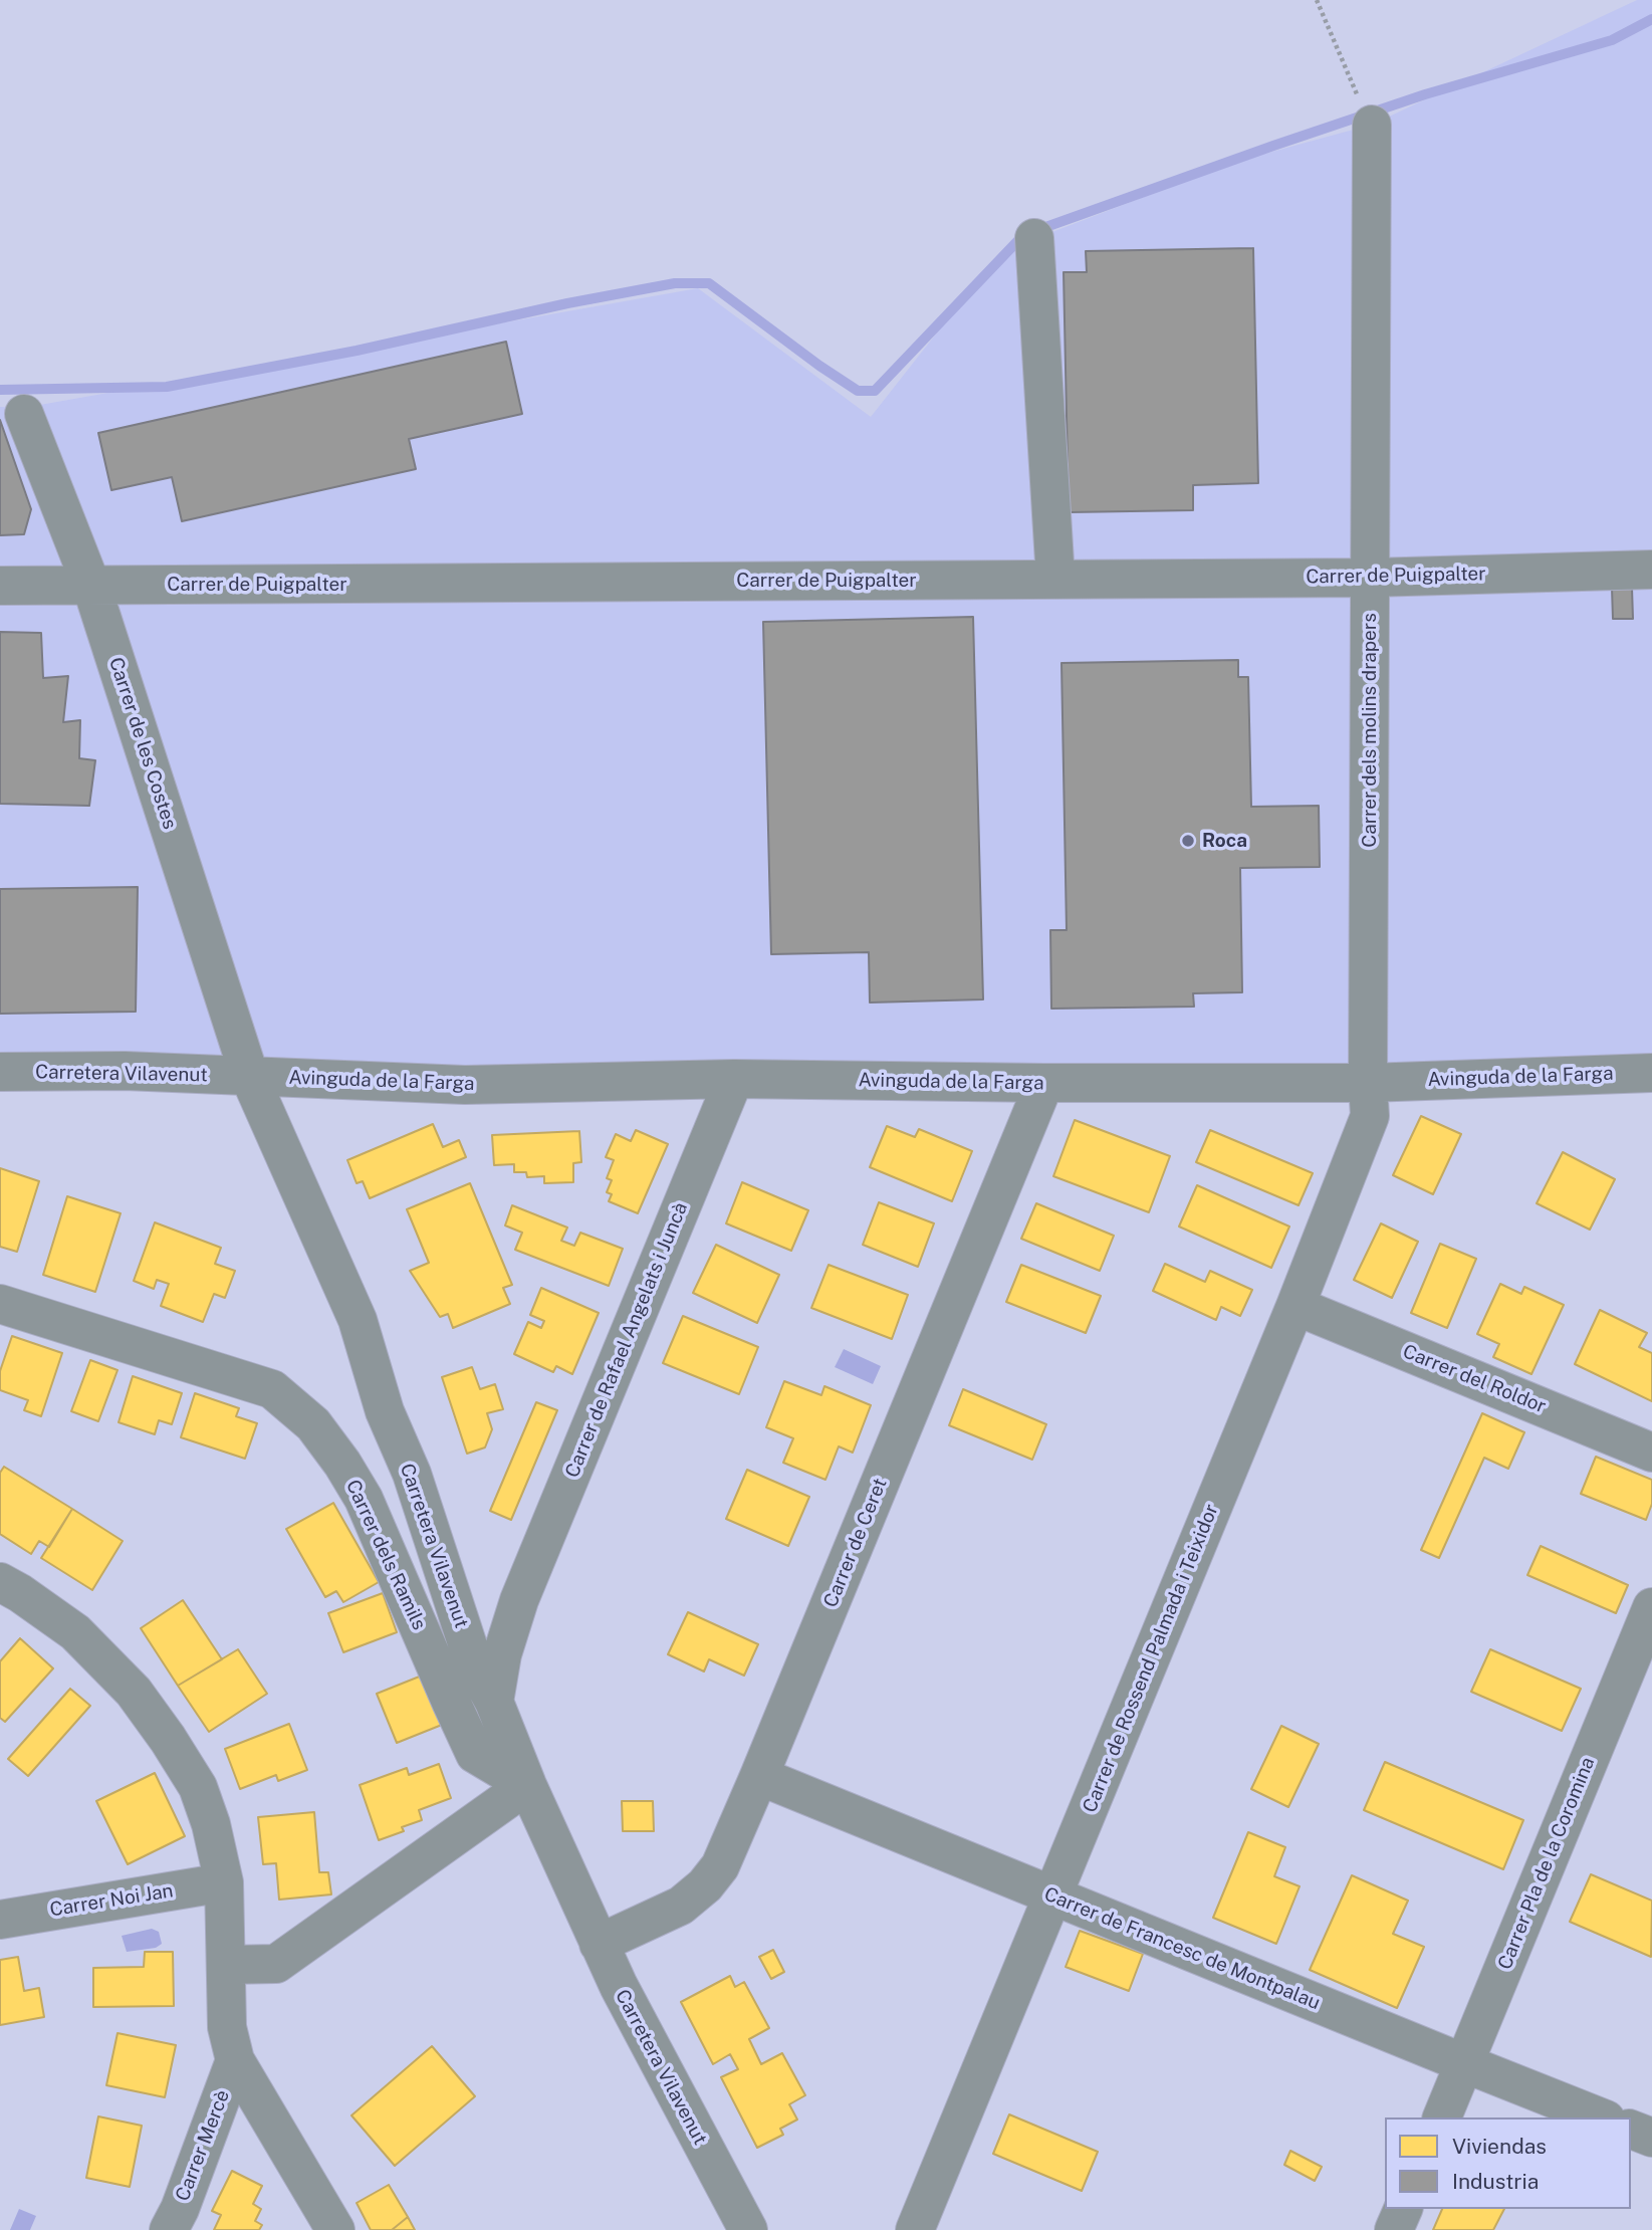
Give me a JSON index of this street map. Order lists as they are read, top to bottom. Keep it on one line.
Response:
{"streets":{"street":["Carrer de Puigpalter","Carrer dels molins drapers","Carrer de les Costes","Carretera Vilavenut","Avinguda de la Farga","Carrer de Rafael Angelats i Juncà","Carrer del Roldor","Carrer de Ceret","Carrer dels Ramils","Carrer de Rossend Palmada i Teixidor","Carrer Pla de la Coromina","Carrer Noi Jan","Carrer de Francesc de Montpalau","Carrer Mercè"]},"crossings":[["Carrer de Puigpalter","Carrer dels molins drapers"],["Carrer de Puigpalter","Carrer de les Costes"],["Carrer dels molins drapers","Avinguda de la Farga"],["Carrer dels molins drapers","Carrer de Rossend Palmada i Teixidor"],["Carrer de les Costes","Carretera Vilavenut"],["Carrer de les Costes","Avinguda de la Farga"],["Carretera Vilavenut","Avinguda de la Farga"],["Carretera Vilavenut","Carrer de Rafael Angelats i Juncà"],["Carretera Vilavenut","Carrer de Ceret"],["Carretera Vilavenut","Carrer dels Ramils"],["Avinguda de la Farga","Carrer de Rafael Angelats i Juncà"],["Avinguda de la Farga","Carrer de Ceret"],["Avinguda de la Farga","Carrer de Rossend Palmada i Teixidor"],["Carrer del Roldor","Carrer de Rossend Palmada i Teixidor"],["Carrer de Ceret","Carrer de Francesc de Montpalau"],["Carrer de Rossend Palmada i Teixidor","Carrer de Francesc de Montpalau"],["Carrer Pla de la Coromina","Carrer de Francesc de Montpalau"]],"places":["Roca"],"legend":["Viviendas","Industria"]}
